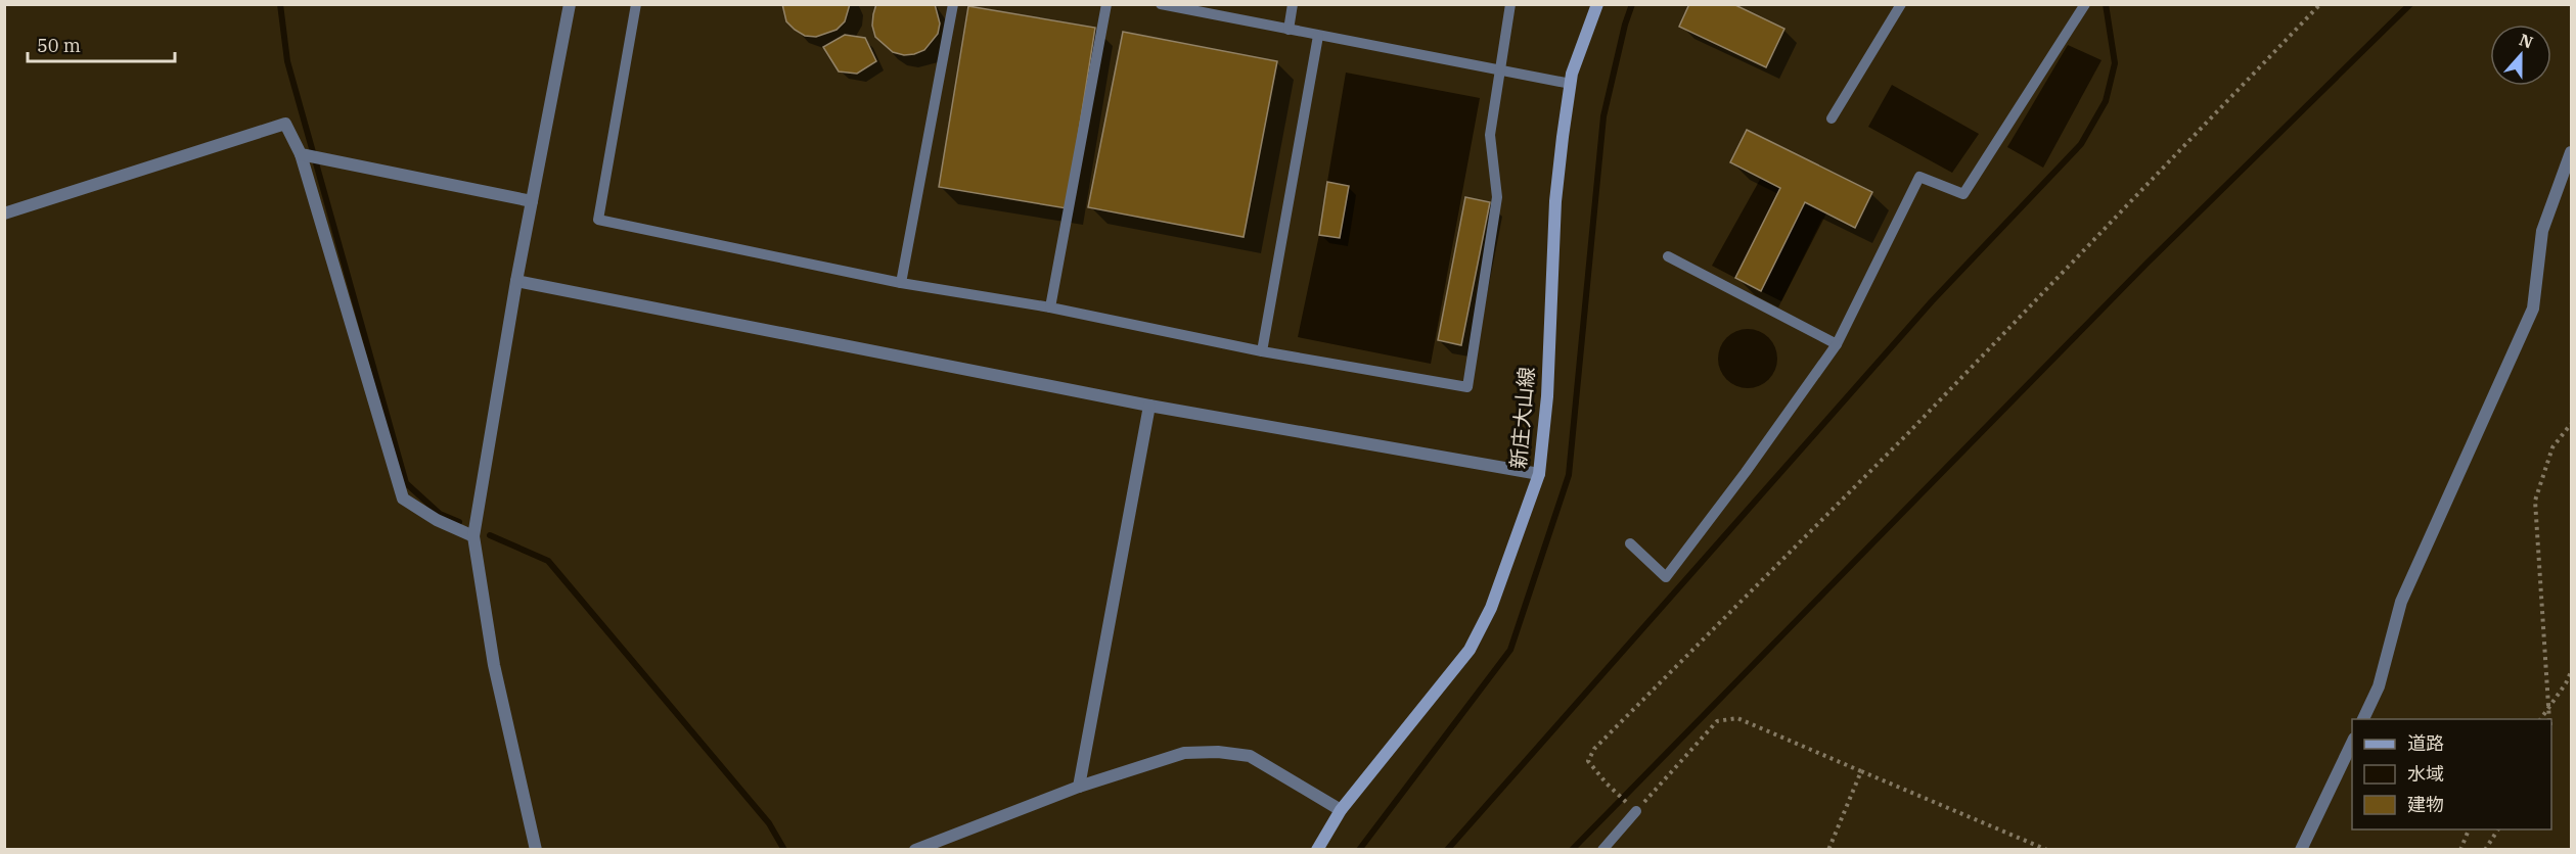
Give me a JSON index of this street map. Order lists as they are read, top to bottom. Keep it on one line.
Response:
{"streets":{"main road":["新庄大山線"]},"legend":["道路","水域","建物"],"scale_bar":"50 m","north":"top"}
